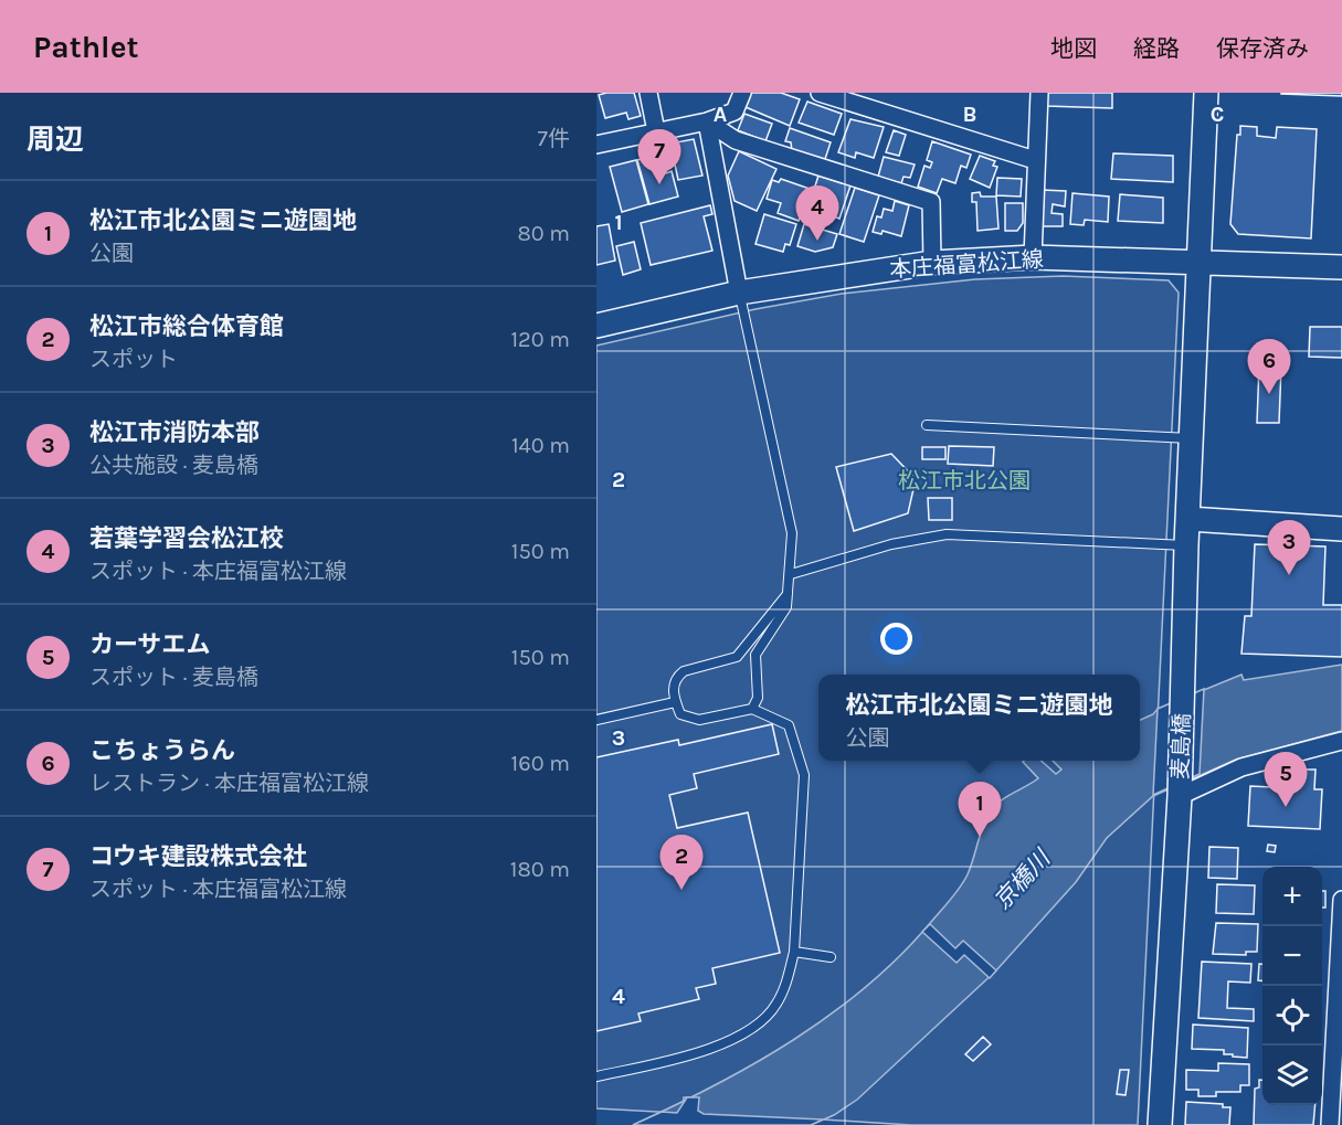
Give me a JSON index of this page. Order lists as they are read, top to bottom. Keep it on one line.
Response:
{"streets":{"street":["本庄福富松江線","麦島橋"]},"crossings":[["本庄福富松江線","麦島橋"]],"water":["京橋川"],"parks":["松江市北公園"],"page":{"header":"Pathlet","nav":["地図","経路","保存済み"],"heading":["周辺","7件"],"pins":["7","4","6","3","5","1","2"],"list":[{"mark":"1","name":"松江市北公園ミニ遊園地","note":"公園","value":"80 m"},{"mark":"2","name":"松江市総合体育館","note":"スポット","value":"120 m"},{"mark":"3","name":"松江市消防本部","note":"公共施設 · 麦島橋","value":"140 m"},{"mark":"4","name":"若葉学習会松江校","note":"スポット · 本庄福富松江線","value":"150 m"},{"mark":"5","name":"カーサエム","note":"スポット · 麦島橋","value":"150 m"},{"mark":"6","name":"こちょうらん","note":"レストラン · 本庄福富松江線","value":"160 m"},{"mark":"7","name":"コウキ建設株式会社","note":"スポット · 本庄福富松江線","value":"180 m"}],"popup":["松江市北公園ミニ遊園地","公園"],"map_buttons":["+","−"]},"grid":{"columns":["A","B","C"],"rows":["1","2","3","4"]}}
